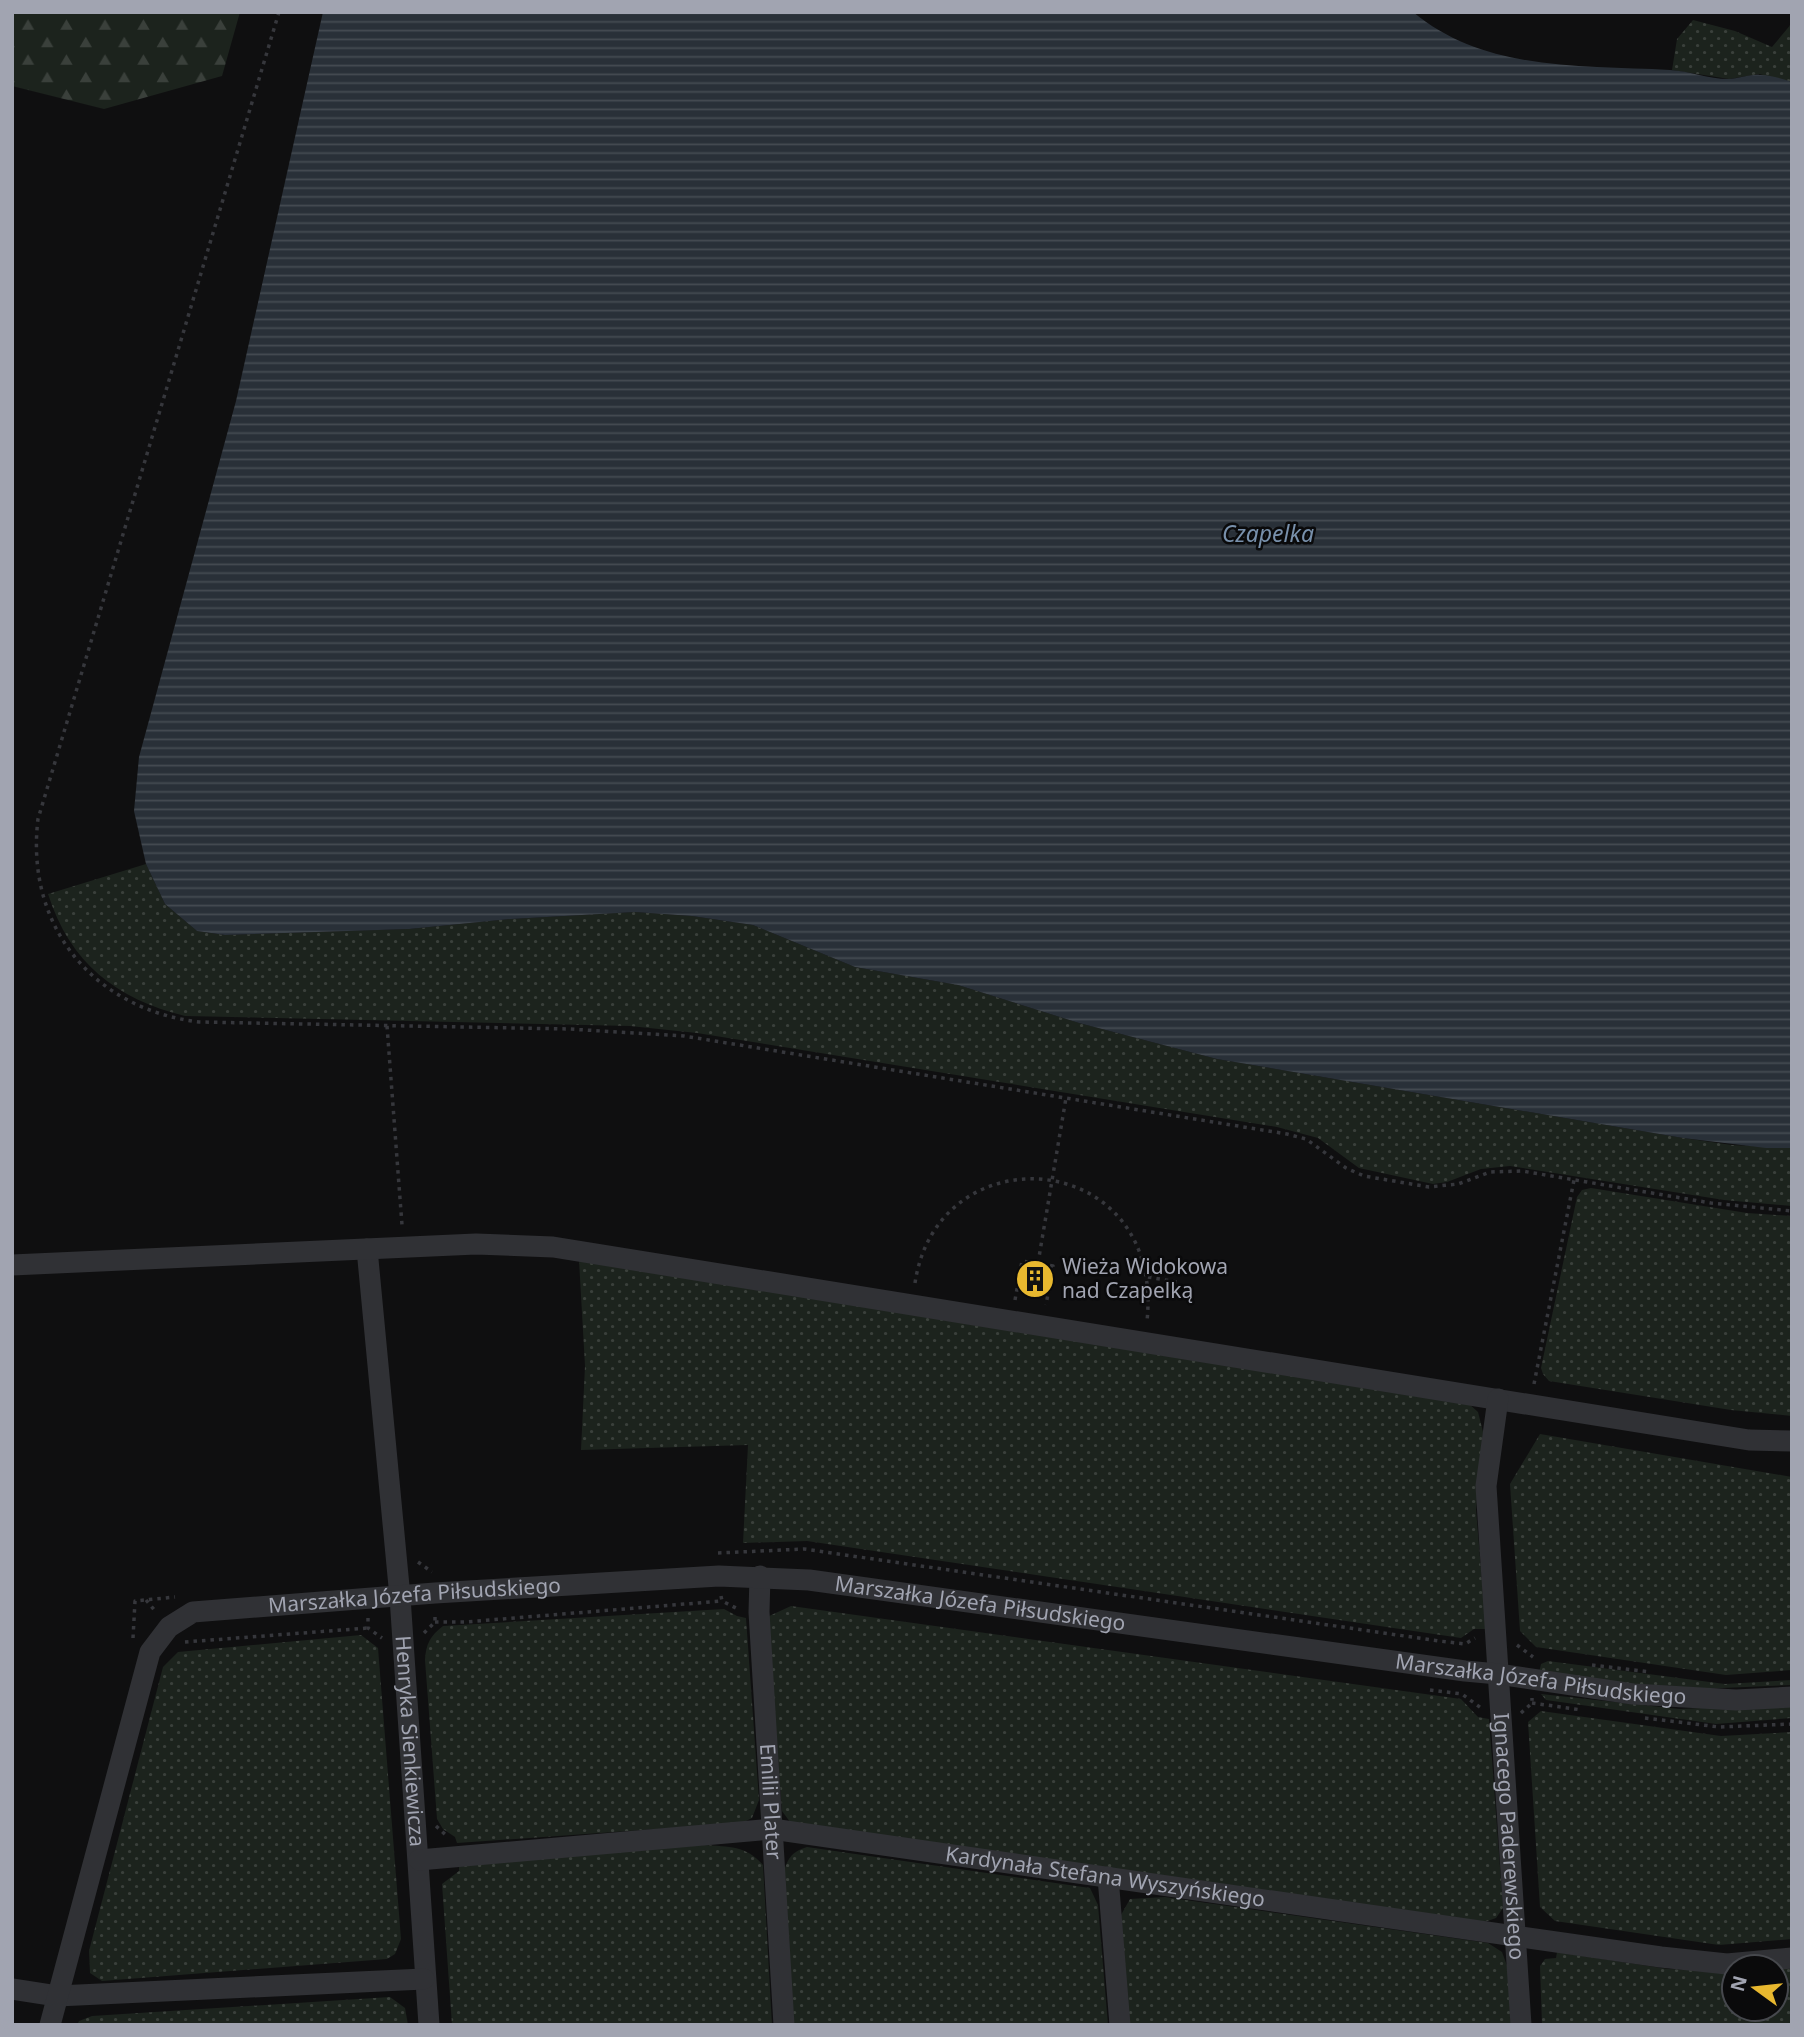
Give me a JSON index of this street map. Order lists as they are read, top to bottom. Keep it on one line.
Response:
{"streets":{"street":["Marszałka Józefa Piłsudskiego","Henryka Sienkiewicza","Emilii Plater","Ignacego Paderewskiego","Kardynała Stefana Wyszyńskiego"]},"crossings":[["Marszałka Józefa Piłsudskiego","Henryka Sienkiewicza"],["Marszałka Józefa Piłsudskiego","Emilii Plater"],["Marszałka Józefa Piłsudskiego","Ignacego Paderewskiego"],["Henryka Sienkiewicza","Kardynała Stefana Wyszyńskiego"],["Emilii Plater","Kardynała Stefana Wyszyńskiego"],["Ignacego Paderewskiego","Kardynała Stefana Wyszyńskiego"]],"water":["Czapelka"],"places":{"building":["Wieża Widokowa nad Czapelką"]},"north":"left"}
